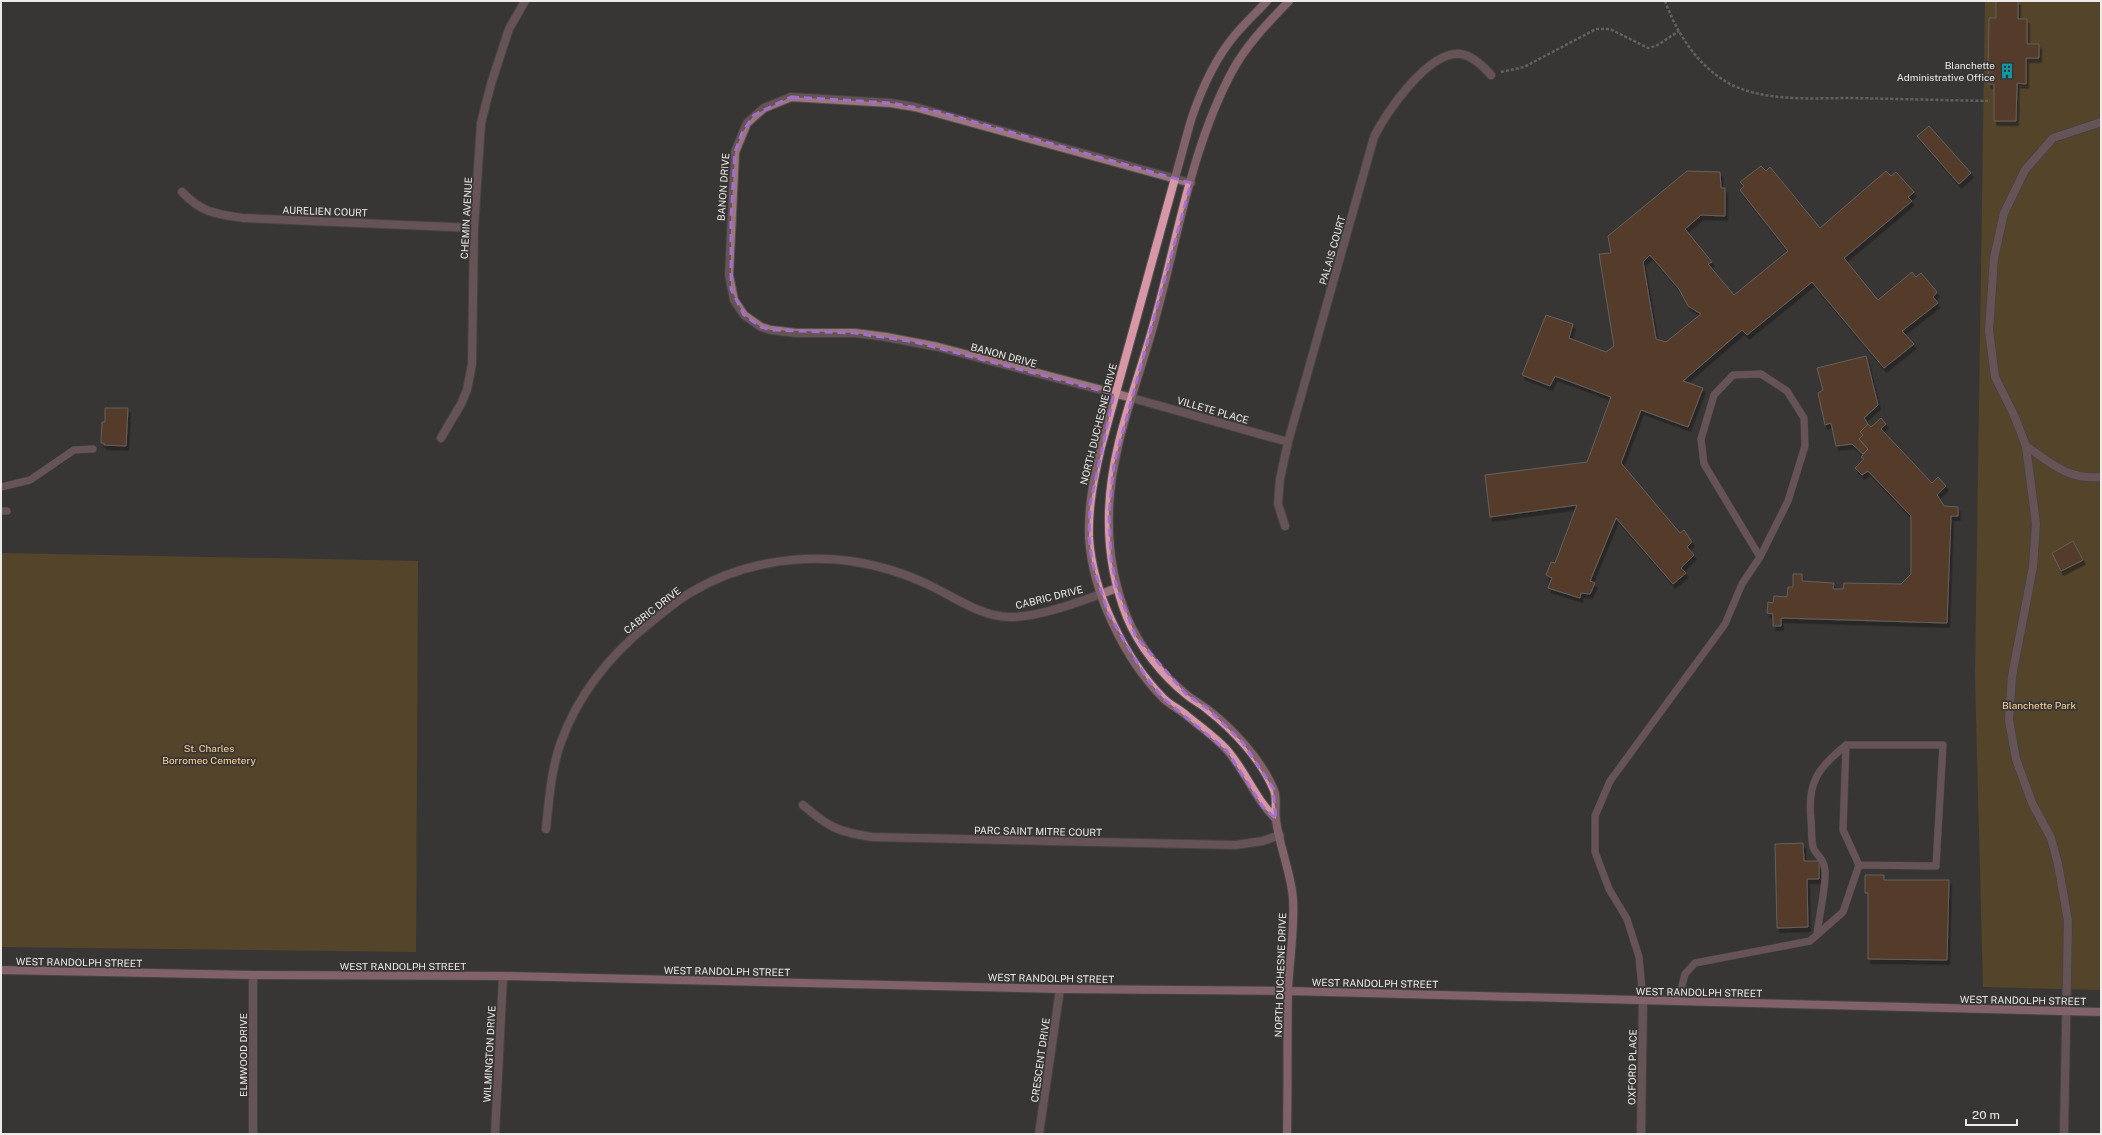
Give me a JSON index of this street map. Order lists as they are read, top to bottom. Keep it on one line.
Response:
{"streets":{"street":["BANON DRIVE","AURELIEN COURT","CHEMIN AVENUE","PALAIS COURT","VILLETE PLACE","NORTH DUCHESNE DRIVE","CABRIC DRIVE","PARC SAINT MITRE COURT","WEST RANDOLPH STREET","WILMINGTON DRIVE","ELMWOOD DRIVE","CRESCENT DRIVE","OXFORD PLACE"]},"crossings":[["BANON DRIVE","VILLETE PLACE"],["BANON DRIVE","NORTH DUCHESNE DRIVE"],["AURELIEN COURT","CHEMIN AVENUE"],["PALAIS COURT","VILLETE PLACE"],["VILLETE PLACE","NORTH DUCHESNE DRIVE"],["NORTH DUCHESNE DRIVE","CABRIC DRIVE"],["NORTH DUCHESNE DRIVE","PARC SAINT MITRE COURT"],["NORTH DUCHESNE DRIVE","WEST RANDOLPH STREET"],["WEST RANDOLPH STREET","WILMINGTON DRIVE"],["WEST RANDOLPH STREET","ELMWOOD DRIVE"],["WEST RANDOLPH STREET","CRESCENT DRIVE"],["WEST RANDOLPH STREET","OXFORD PLACE"]],"parks":["Blanchette Park","St. Charles Borromeo Cemetery"],"places":{"building":["Blanchette Administrative Office"]},"scale_bar":"20 m"}
